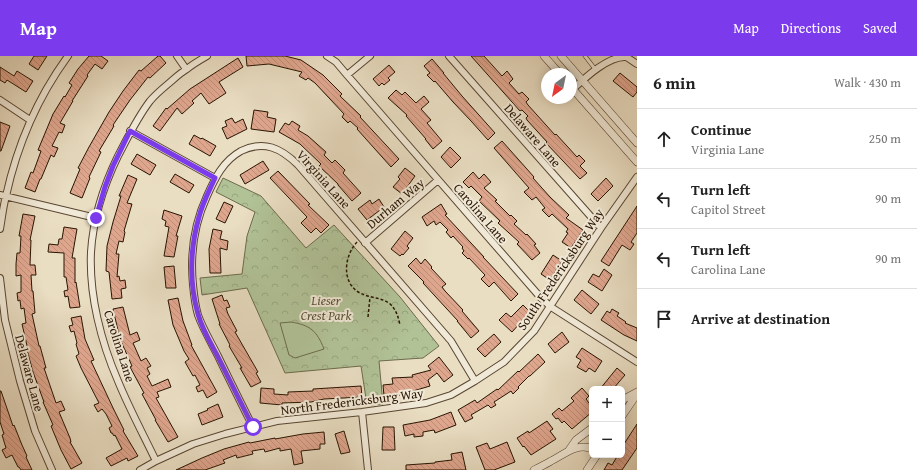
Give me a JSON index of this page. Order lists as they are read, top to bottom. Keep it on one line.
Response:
{"streets":{"street":["Delaware Lane","Virginia Lane","Durham Way","Carolina Lane","South Fredericksburg Way","North Fredericksburg Way"]},"crossings":[["Delaware Lane","South Fredericksburg Way"],["Virginia Lane","Durham Way"],["Virginia Lane","South Fredericksburg Way"],["Virginia Lane","North Fredericksburg Way"],["Durham Way","Carolina Lane"],["Carolina Lane","South Fredericksburg Way"],["Carolina Lane","North Fredericksburg Way"],["South Fredericksburg Way","North Fredericksburg Way"]],"parks":["Lieser Crest Park"],"north":"bottom left","page":{"header":"Map","nav":["Map","Directions","Saved"],"heading":["6 min","Walk · 430 m"],"list":[["Continue","Virginia Lane","250 m"],["Turn left","Capitol Street","90 m"],["Turn left","Carolina Lane","90 m"],"Arrive at destination"],"map_buttons":["+","−"]}}
